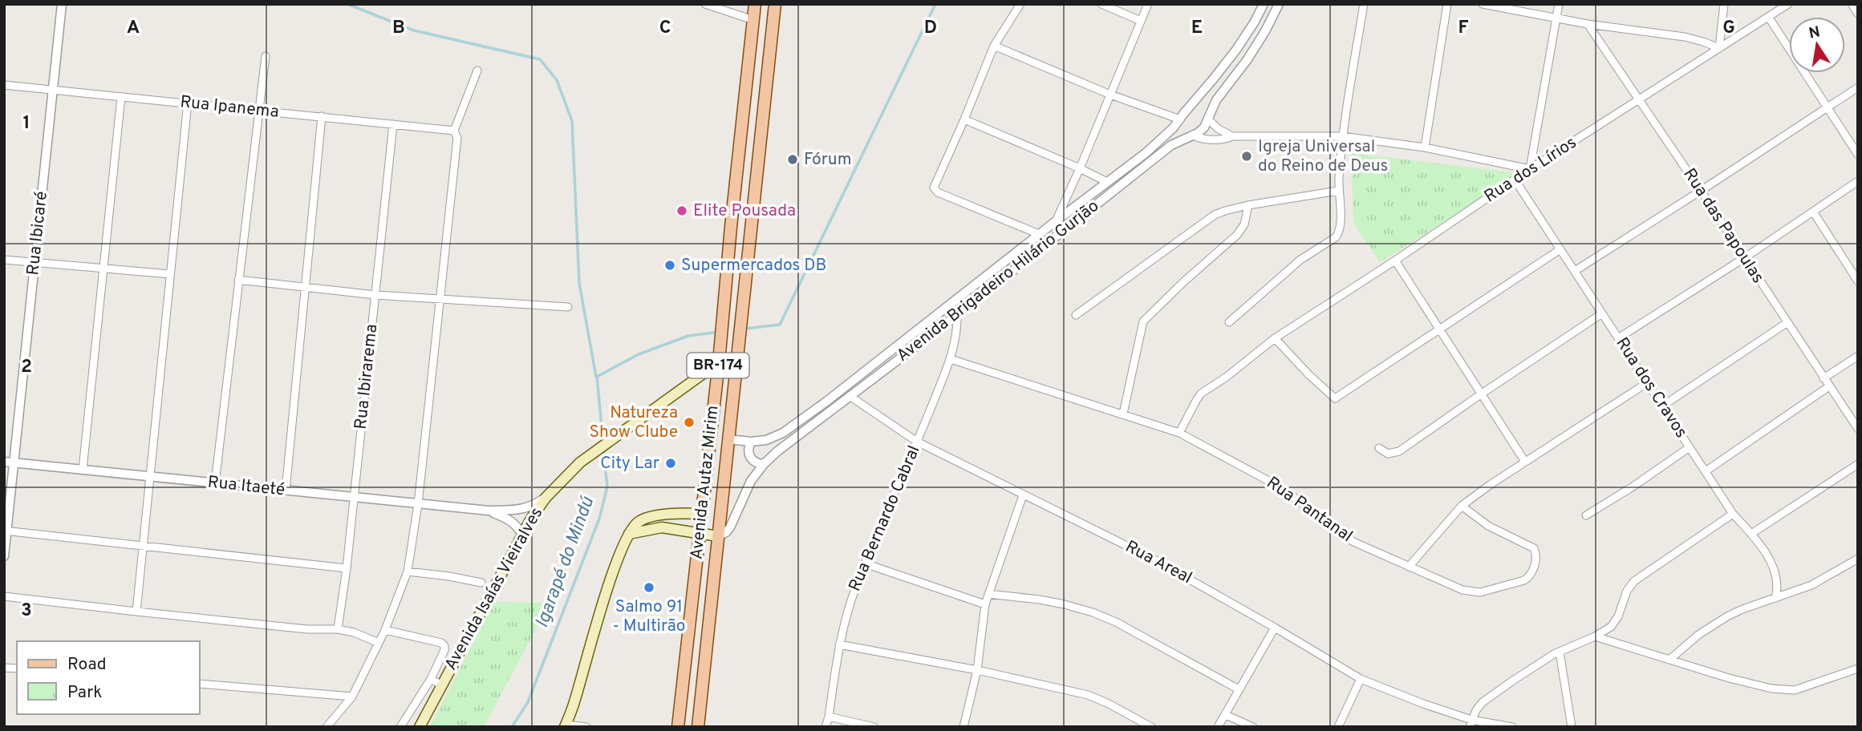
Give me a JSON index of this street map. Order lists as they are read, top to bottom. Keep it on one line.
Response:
{"streets":{"main road":["BR-174","Avenida Autaz Mirim","Avenida Isaías Vieiralves"],"street":["Rua Ipanema","Rua dos Lírios","Rua das Papoulas","Rua Ibicaré","Avenida Brigadeiro Hilário Gurjão","Rua Ibirarema","Rua dos Cravos","Rua Itaeté","Rua Pantanal","Rua Bernardo Cabral","Rua Areal"]},"crossings":[["Rua Ipanema","Rua Ibicaré"],["Rua Ipanema","Rua Ibirarema"],["Rua dos Lírios","Rua das Papoulas"],["Rua dos Lírios","Rua dos Cravos"],["Rua dos Lírios","Rua Pantanal"],["Rua Ibicaré","Rua Itaeté"],["Avenida Brigadeiro Hilário Gurjão","Avenida Autaz Mirim"],["Avenida Brigadeiro Hilário Gurjão","Rua Bernardo Cabral"],["Avenida Brigadeiro Hilário Gurjão","Rua Areal"],["Rua Ibirarema","Rua Itaeté"],["Avenida Autaz Mirim","Avenida Isaías Vieiralves"],["Rua Itaeté","Avenida Isaías Vieiralves"],["Rua Pantanal","Rua Bernardo Cabral"],["Rua Bernardo Cabral","Rua Areal"]],"water":["Igarapé do Mindú"],"places":["Igreja Universal do Reino de Deus","Fórum","Elite Pousada","Supermercados DB","Natureza Show Clube","City Lar","Salmo 91 - Multirão"],"legend":["Road","Park"],"north":"top","grid":{"columns":["A","B","C","D","E","F","G"],"rows":["1","2","3"]}}
